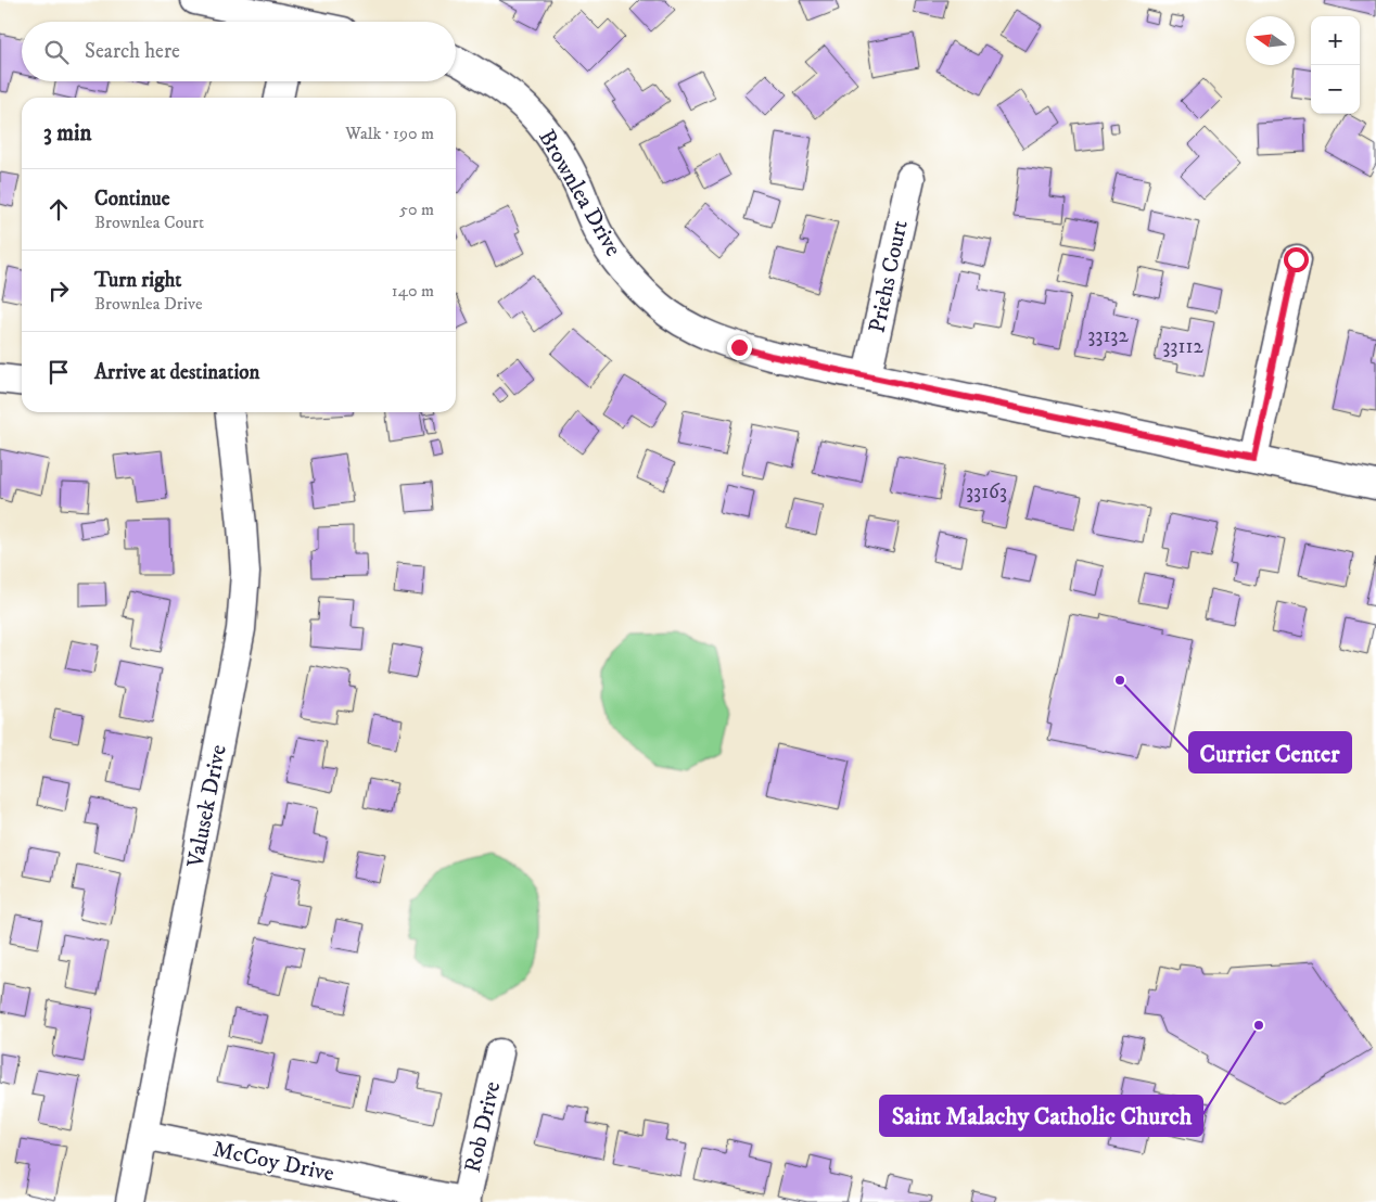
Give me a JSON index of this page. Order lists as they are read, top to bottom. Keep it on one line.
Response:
{"streets":{"street":["Brownlea Drive","Priehs Court","Valusek Drive","Rob Drive","McCoy Drive"]},"crossings":[["Brownlea Drive","Priehs Court"],["Valusek Drive","McCoy Drive"],["Rob Drive","McCoy Drive"]],"places":["Currier Center","Saint Malachy Catholic Church"],"house_numbers":["33132","33112","33163"],"north":"left","page":{"map_buttons":["+","−"],"search":"Search here","heading":["3 min","Walk · 190 m"],"list":[["Continue","Brownlea Court","50 m"],["Turn right","Brownlea Drive","140 m"],"Arrive at destination"]}}
